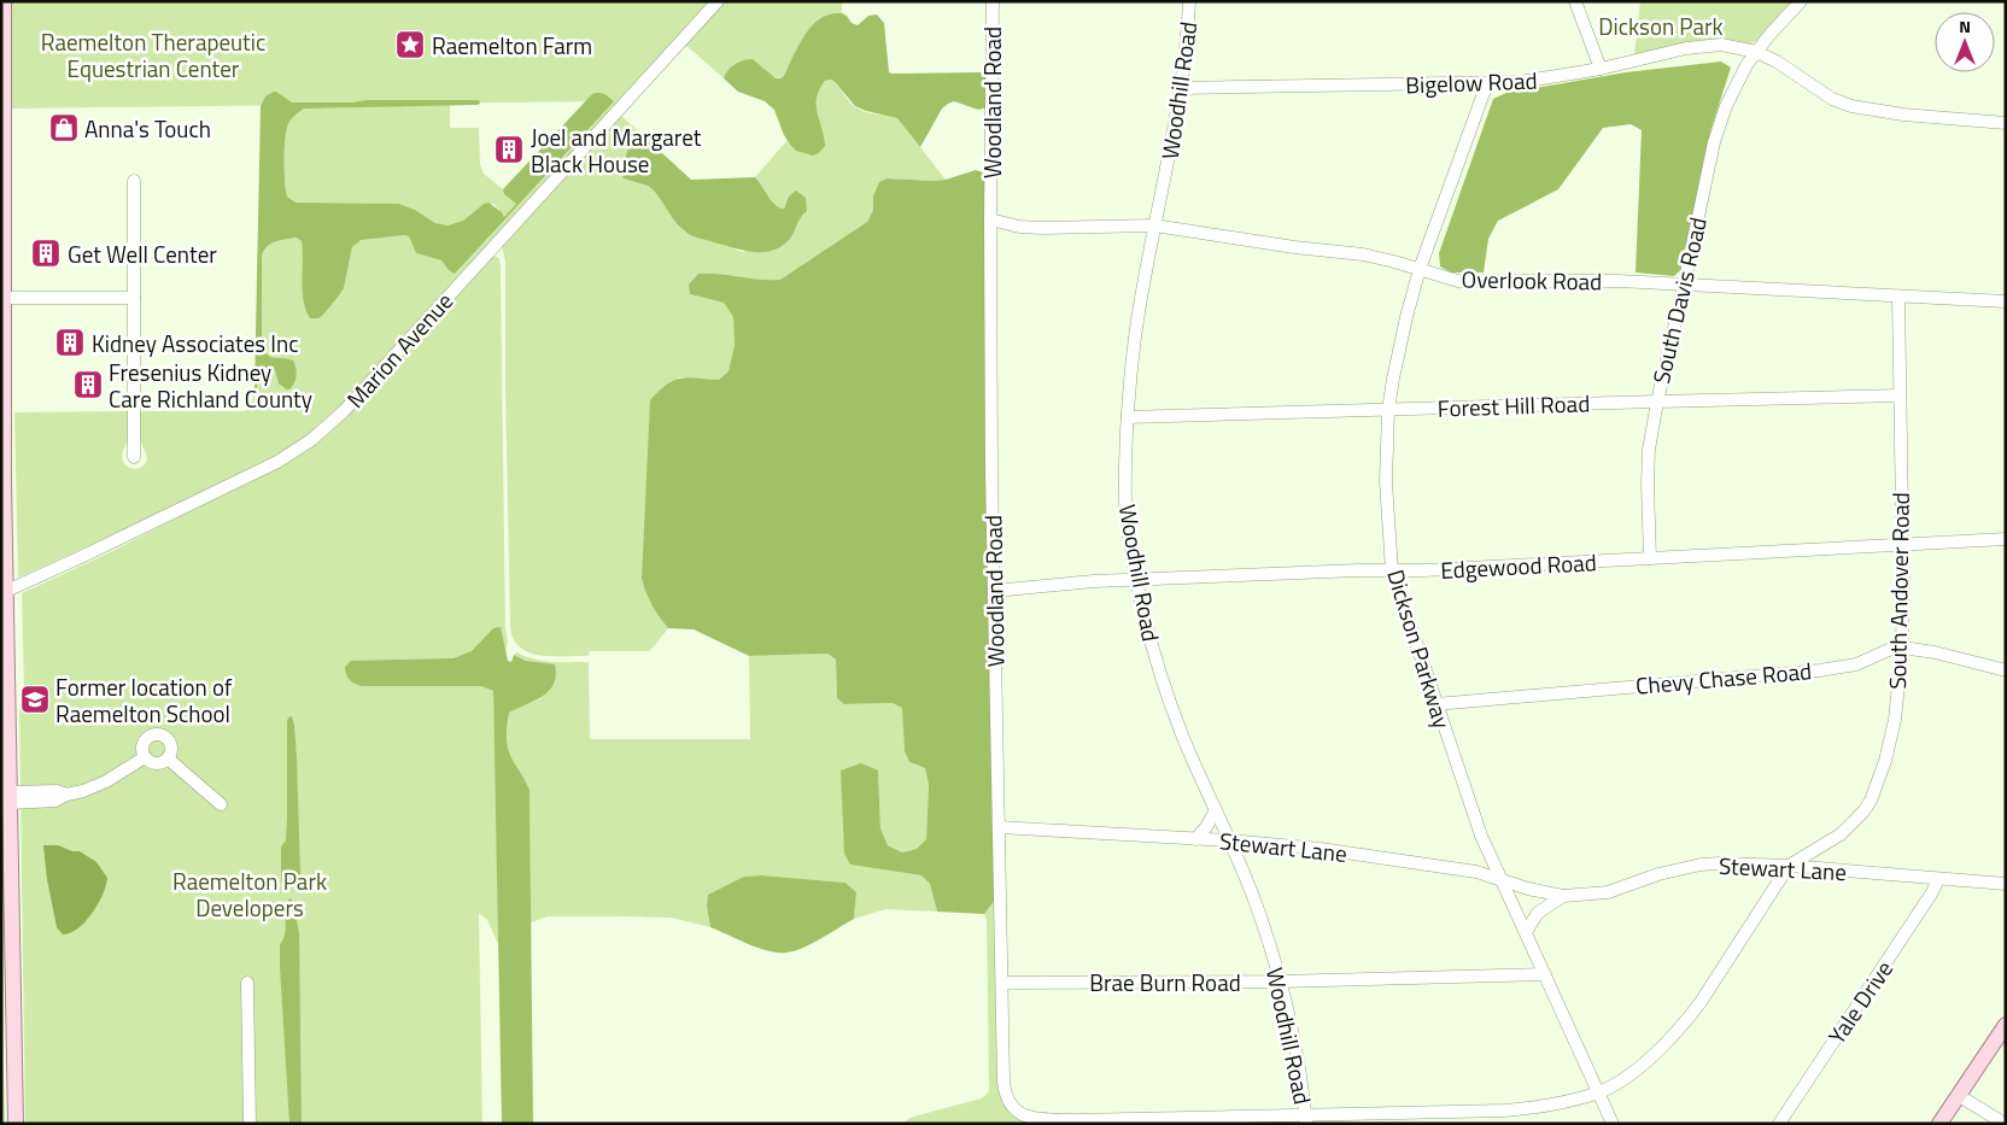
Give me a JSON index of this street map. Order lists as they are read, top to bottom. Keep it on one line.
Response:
{"streets":{"street":["Bigelow Road","Woodhill Road","Woodland Road","Overlook Road","South Davis Road","Marion Avenue","Forest Hill Road","Edgewood Road","South Andover Road","Dickson Parkway","Chevy Chase Road","Stewart Lane","Brae Burn Road","Yale Drive"]},"crossings":[["Bigelow Road","Woodhill Road"],["Bigelow Road","South Davis Road"],["Bigelow Road","Dickson Parkway"],["Woodhill Road","Woodland Road"],["Woodhill Road","Overlook Road"],["Woodhill Road","Forest Hill Road"],["Woodhill Road","Edgewood Road"],["Woodhill Road","South Andover Road"],["Woodhill Road","Stewart Lane"],["Woodhill Road","Brae Burn Road"],["Woodland Road","Overlook Road"],["Woodland Road","Edgewood Road"],["Woodland Road","South Andover Road"],["Woodland Road","Stewart Lane"],["Woodland Road","Brae Burn Road"],["Overlook Road","South Davis Road"],["Overlook Road","South Andover Road"],["Overlook Road","Dickson Parkway"],["South Davis Road","Forest Hill Road"],["South Davis Road","Edgewood Road"],["Forest Hill Road","South Andover Road"],["Forest Hill Road","Dickson Parkway"],["Edgewood Road","South Andover Road"],["Edgewood Road","Dickson Parkway"],["South Andover Road","Dickson Parkway"],["South Andover Road","Chevy Chase Road"],["South Andover Road","Stewart Lane"],["Dickson Parkway","Chevy Chase Road"],["Dickson Parkway","Stewart Lane"],["Dickson Parkway","Brae Burn Road"],["Stewart Lane","Yale Drive"]],"parks":["Dickson Park","Raemelton Therapeutic Equestrian Center","Raemelton Park Developers"],"places":{"place":["Raemelton Farm"],"shop":["Anna's Touch"],"building":["Joel and Margaret Black House","Get Well Center","Kidney Associates Inc","Fresenius Kidney Care Richland County"],"school or university":["Former location of Raemelton School"]},"north":"top"}
